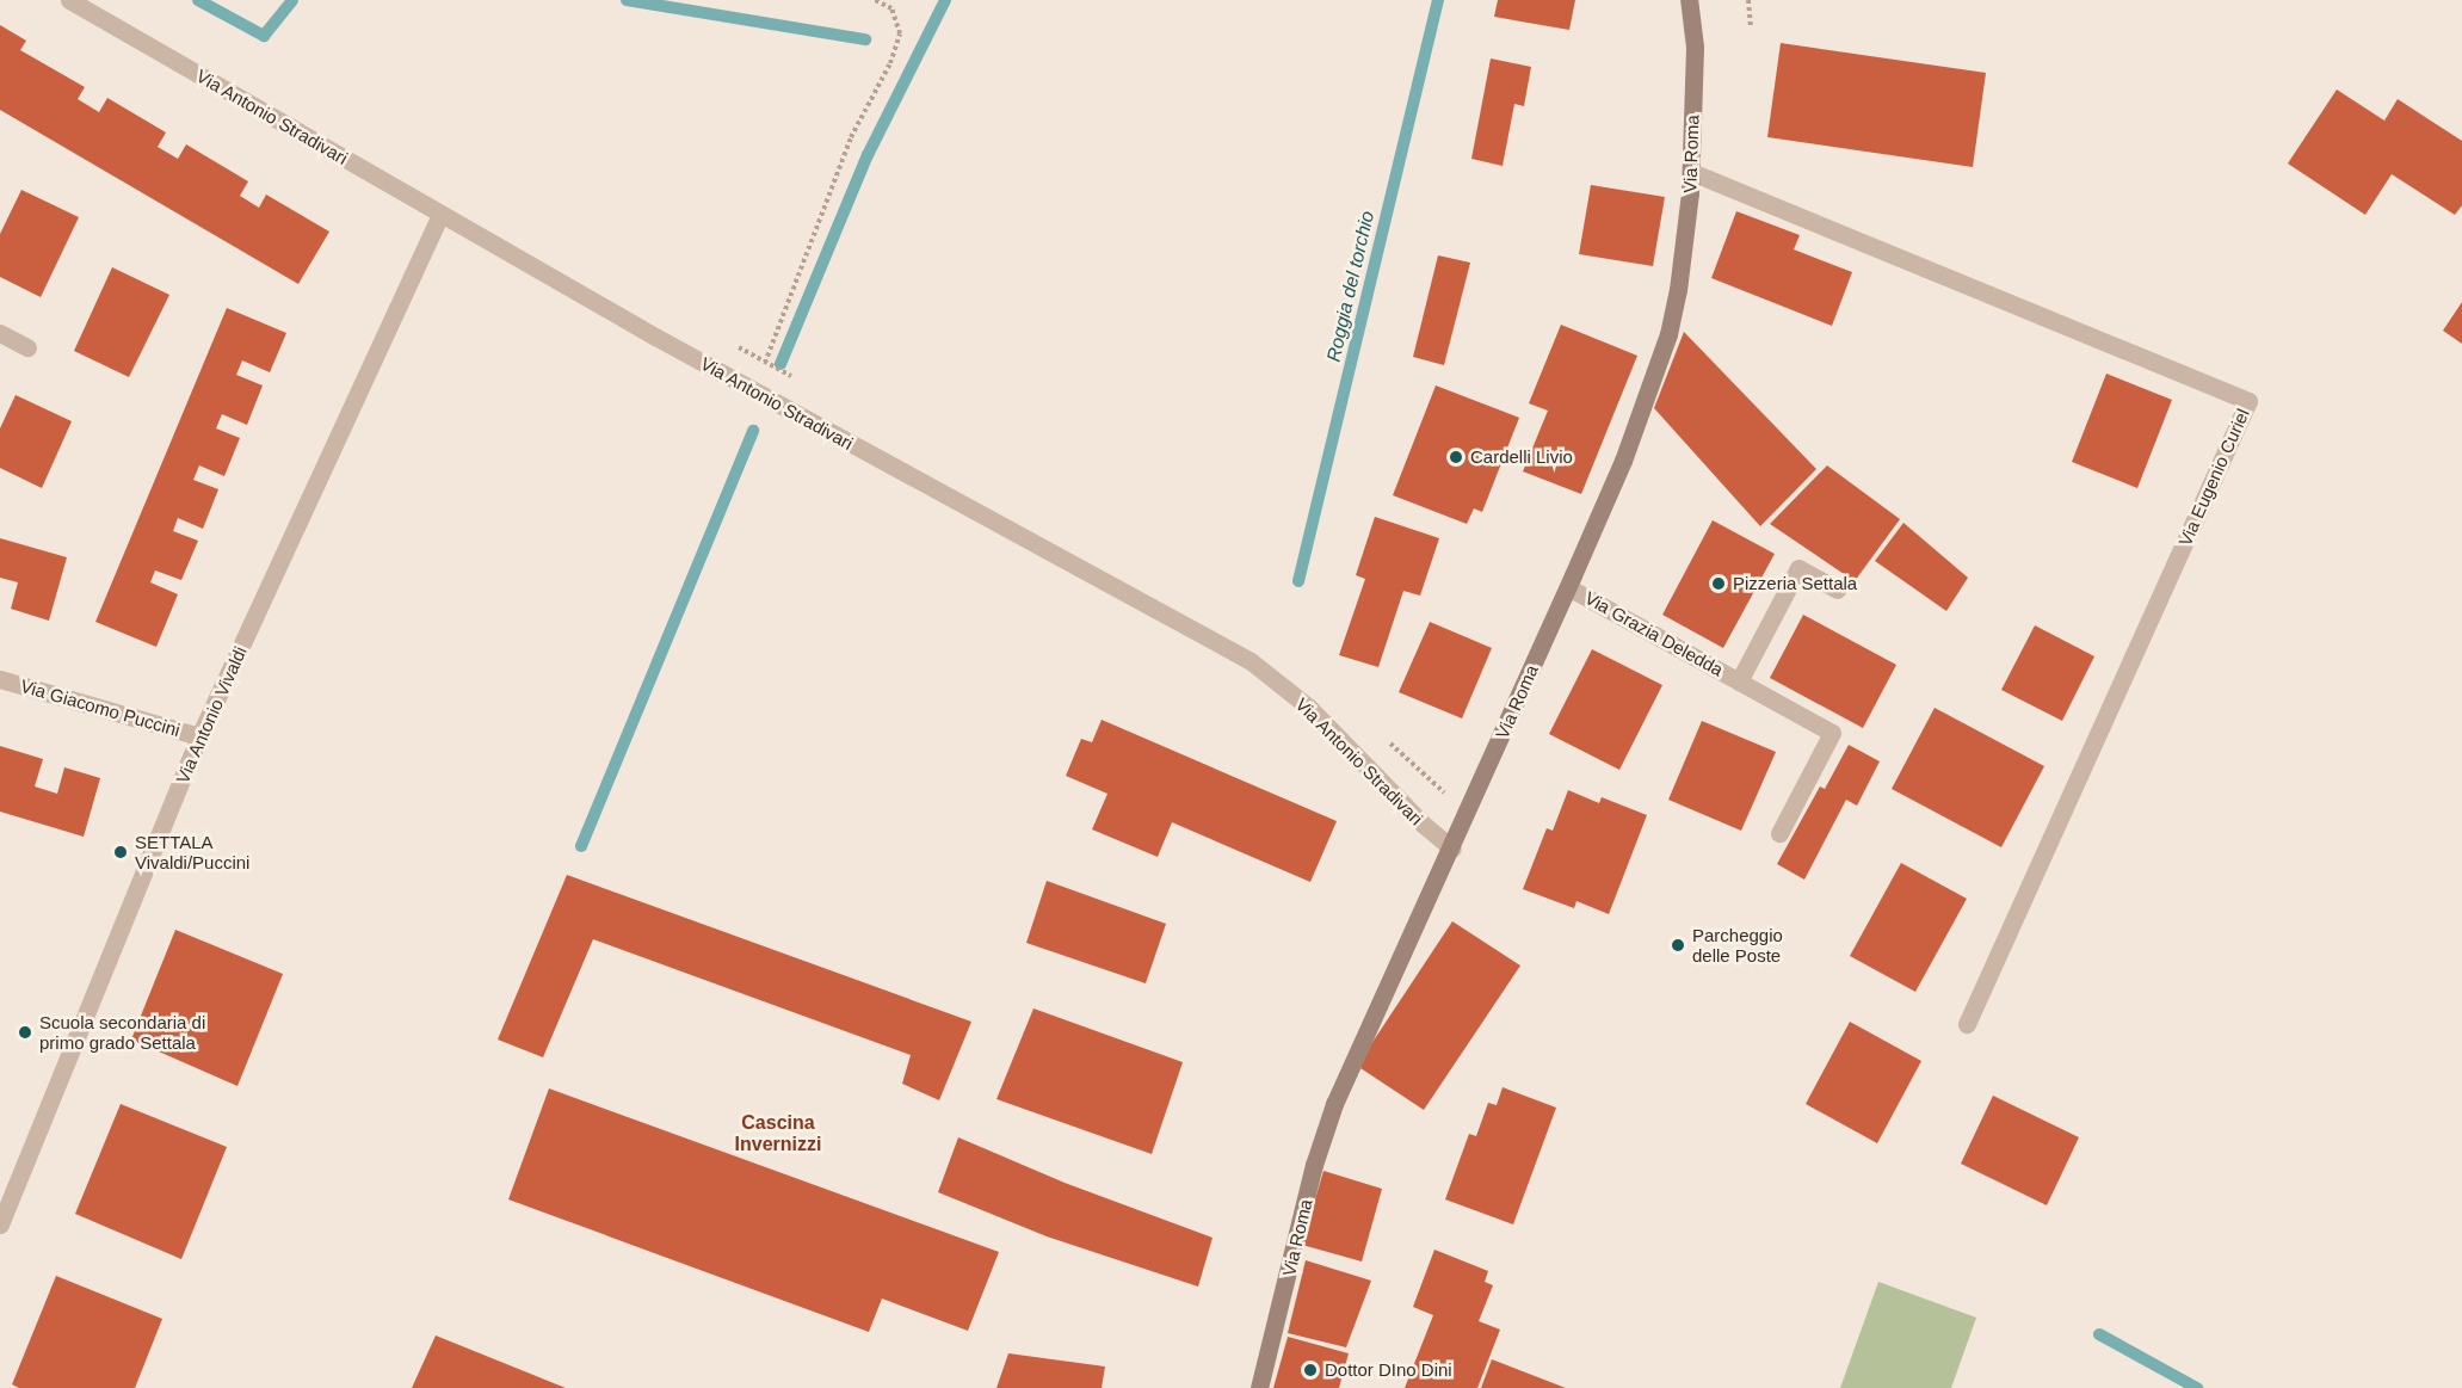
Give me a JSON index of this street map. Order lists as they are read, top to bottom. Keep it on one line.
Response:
{"streets":{"street":["Via Antonio Stradivari","Via Roma","Via Eugenio Curiel","Via Grazia Deledda","Via Giacomo Puccini","Via Antonio Vivaldi"]},"crossings":[["Via Antonio Stradivari","Via Roma"],["Via Antonio Stradivari","Via Antonio Vivaldi"],["Via Roma","Via Eugenio Curiel"],["Via Roma","Via Grazia Deledda"],["Via Giacomo Puccini","Via Antonio Vivaldi"]],"districts":["Cascina Invernizzi"],"water":["Roggia del torchio"],"places":["Cardelli Livio","Pizzeria Settala","SETTALA Vivaldi/Puccini","Parcheggio delle Poste","Scuola secondaria di primo grado Settala","Dottor DIno Dini"]}
